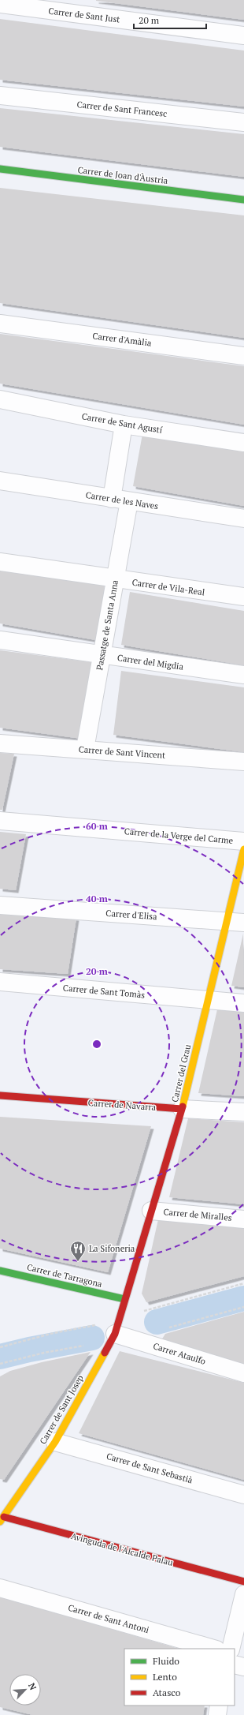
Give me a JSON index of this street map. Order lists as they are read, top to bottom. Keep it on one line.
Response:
{"streets":{"street":["Carrer de Sant Just","Carrer de Sant Francesc","Carrer de Joan d'Àustria","Carrer d'Amàlia","Carrer de Sant Agustí","Carrer de les Naves","Carrer de Vila-Real","Passatge de Santa Anna","Carrer del Migdia","Carrer de Sant Vincent","Carrer de la Verge del Carme","Carrer d'Elisa","Carrer de Sant Tomàs","Carrer del Grau","Carrer de Navarra","Carrer de Miralles","Carrer de Tarragona","Carrer Ataulfo","Carrer de Sant Josep","Carrer de Sant Sebastià","Avinguda de l'Alcalde Palau","Carrer de Sant Antoni"]},"crossings":[["Carrer de les Naves","Passatge de Santa Anna"],["Carrer de Vila-Real","Passatge de Santa Anna"],["Passatge de Santa Anna","Carrer del Migdia"],["Passatge de Santa Anna","Carrer de Sant Vincent"],["Carrer d'Elisa","Carrer del Grau"],["Carrer de Sant Tomàs","Carrer del Grau"],["Carrer del Grau","Carrer de Navarra"],["Carrer del Grau","Carrer de Miralles"],["Carrer del Grau","Carrer de Tarragona"],["Carrer del Grau","Carrer de Sant Josep"],["Carrer de Tarragona","Carrer de Sant Josep"],["Carrer Ataulfo","Carrer de Sant Josep"],["Carrer de Sant Josep","Carrer de Sant Sebastià"],["Carrer de Sant Josep","Avinguda de l'Alcalde Palau"]],"places":{"restaurant":["La Sifoneria"]},"legend":["Fluido","Lento","Atasco"],"scale_bar":"20 m","north":"top right","rings":["60 m","40 m","20 m"]}
